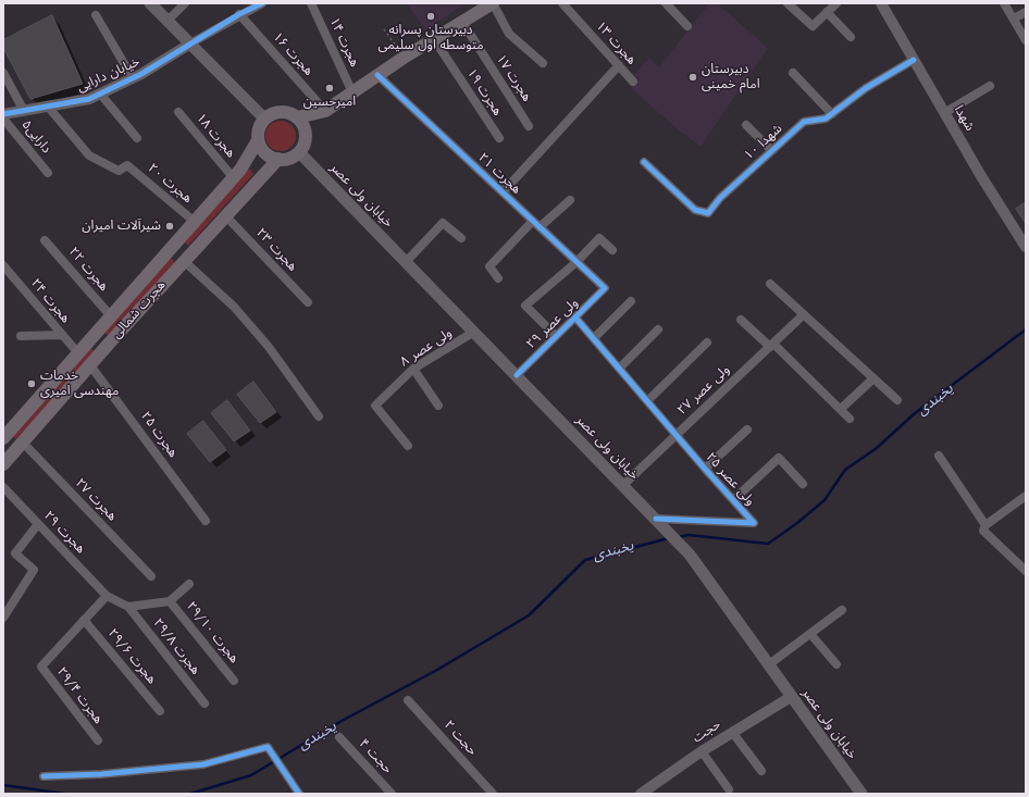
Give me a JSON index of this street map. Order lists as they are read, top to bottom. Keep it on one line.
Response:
{"streets":{"main road":["خیابان ولی عصر","هجرت شمالی"],"street":["هجرت ۱۴","هجرت ۱۳","هجرت ۱۶","خیابان دارایی","هجرت ۱۷","هجرت ۱۹","شهدا","هجرت ۱۸","دارایی۵","شهدا ۱۰","هجرت ۲۱","هجرت ۲۰","هجرت ۲۳","هجرت ۲۲","هجرت ۲۴","ولی عصر ۲۹","ولی عصر ۸","ولی عصر ۲۷","هجرت ۲۵","ولی عصر ۲۵","هجرت ۲۷","هجرت ۲۹","هجرت ۲۹/۱۰","هجرت ۲۹/۸","هجرت ۲۹/۶","هجرت ۲۹/۴","حجت","حجت ۲","حجت ۴"]},"crossings":[["خیابان دارایی","هجرت ۲۰"],["شهدا","شهدا ۱۰"],["هجرت ۱۸","هجرت شمالی"],["هجرت ۲۱","ولی عصر ۲۹"],["هجرت ۲۰","هجرت شمالی"],["خیابان ولی عصر","هجرت شمالی"],["خیابان ولی عصر","ولی عصر ۲۹"],["خیابان ولی عصر","ولی عصر ۸"],["خیابان ولی عصر","ولی عصر ۲۷"],["خیابان ولی عصر","ولی عصر ۲۵"],["خیابان ولی عصر","حجت"],["هجرت ۲۳","هجرت شمالی"],["هجرت ۲۲","هجرت شمالی"],["هجرت ۲۴","هجرت شمالی"],["هجرت شمالی","هجرت ۲۵"],["هجرت شمالی","هجرت ۲۷"],["ولی عصر ۲۹","ولی عصر ۲۵"],["ولی عصر ۲۷","ولی عصر ۲۵"],["هجرت ۲۹","هجرت ۲۹/۸"],["هجرت ۲۹/۶","هجرت ۲۹/۴"]],"water":["یخبندی"],"places":["دبیرستان پسرانه متوسطه اول سلیمی","دبیرستان امام خمینی","امیرحسین","شیرآلات امیران","خدمات مهندسی امیری"]}
